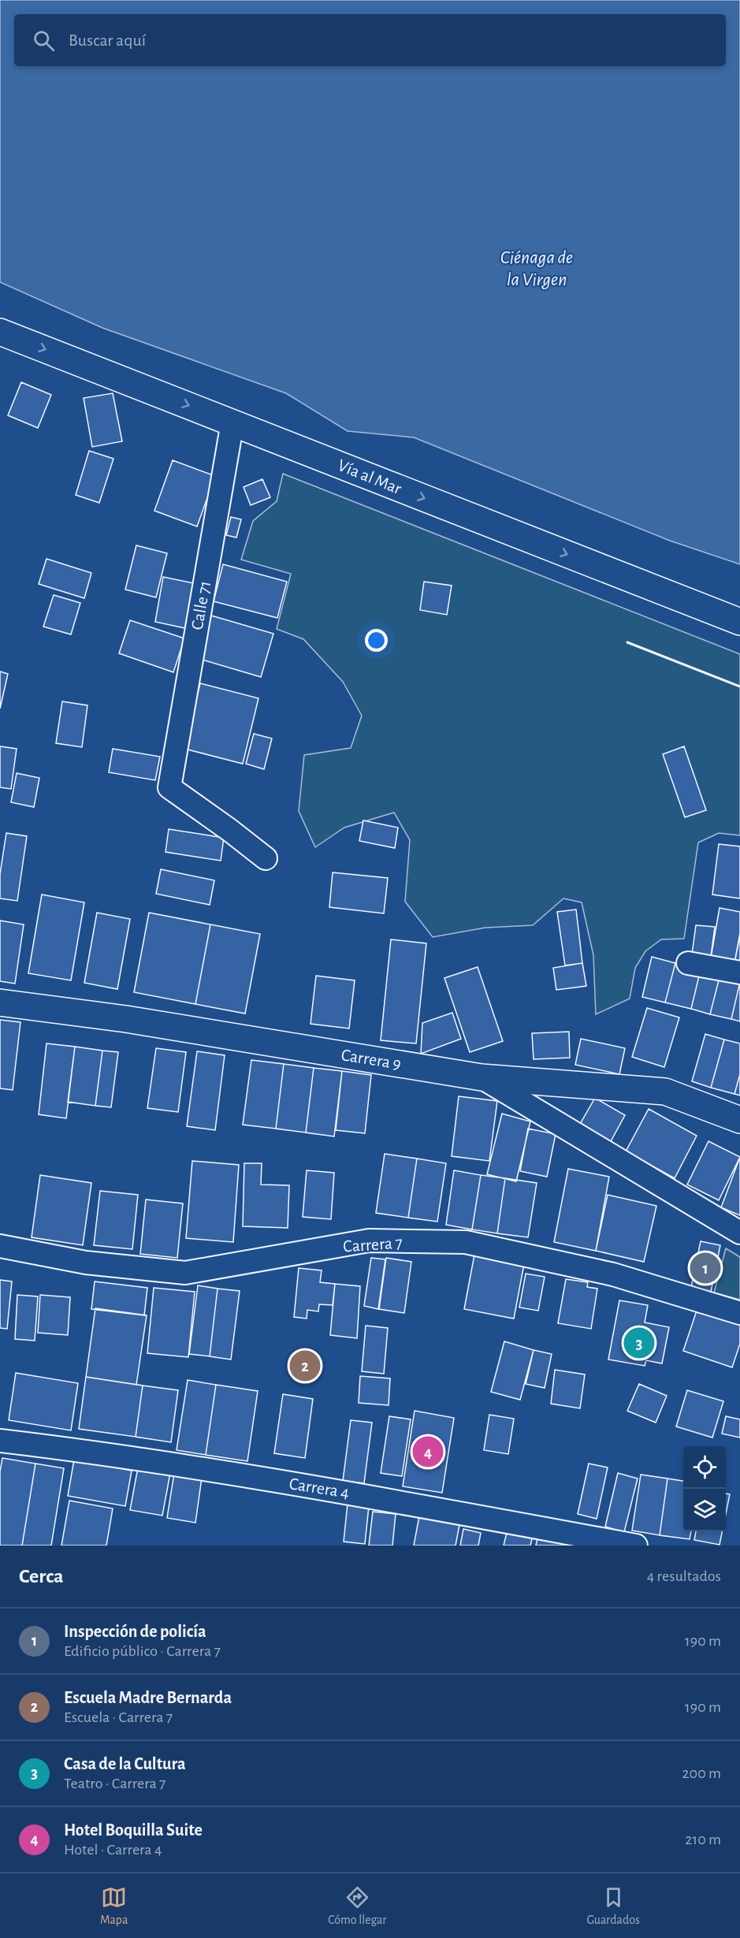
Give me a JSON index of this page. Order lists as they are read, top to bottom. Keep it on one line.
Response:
{"streets":{"main road":["Vía al Mar","Carrera 9"],"street":["Calle 71","Carrera 7","Carrera 4"]},"crossings":[["Vía al Mar","Calle 71"]],"one_way":["Vía al Mar"],"water":["Ciénaga de la Virgen"],"page":{"search":"Buscar aquí","pins":["1","3","2","4"],"heading":["Cerca","4 resultados"],"list":[{"mark":"1","name":"Inspección de policía","note":"Edificio público · Carrera 7","value":"190 m"},{"mark":"2","name":"Escuela Madre Bernarda","note":"Escuela · Carrera 7","value":"190 m"},{"mark":"3","name":"Casa de la Cultura","note":"Teatro · Carrera 7","value":"200 m"},{"mark":"4","name":"Hotel Boquilla Suite","note":"Hotel · Carrera 4","value":"210 m"}],"nav":["Mapa","Cómo llegar","Guardados"]}}
